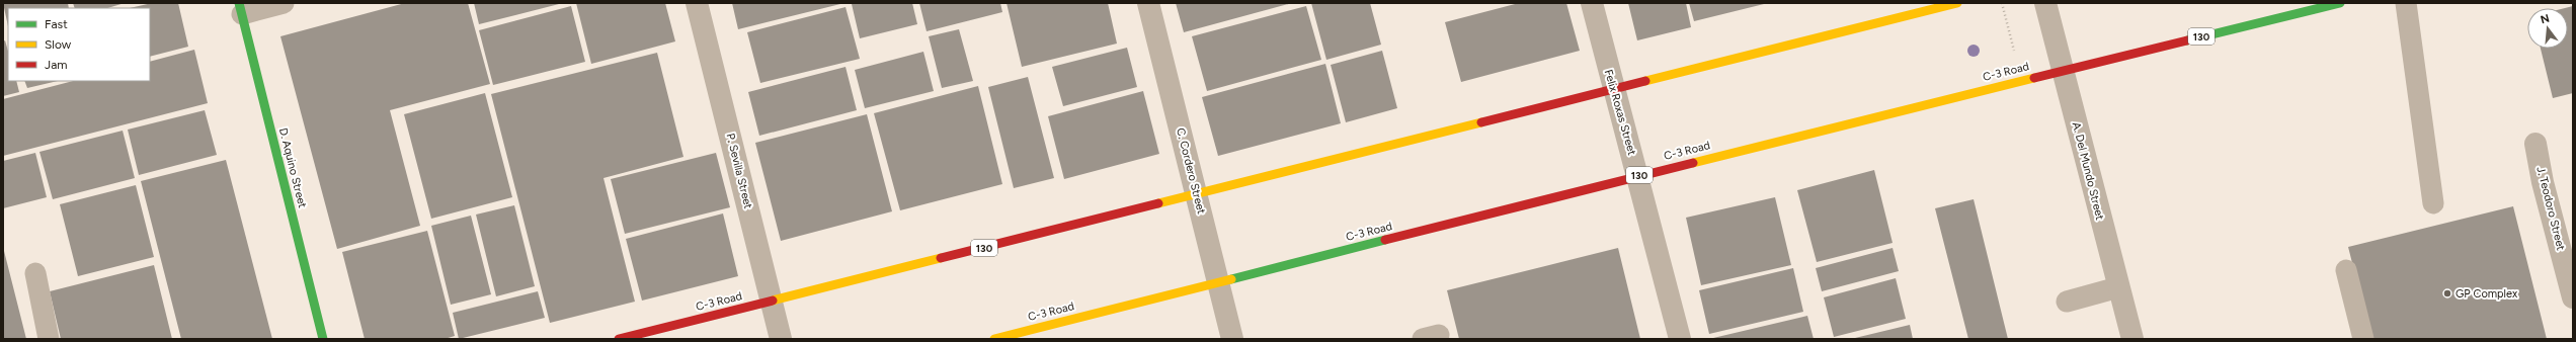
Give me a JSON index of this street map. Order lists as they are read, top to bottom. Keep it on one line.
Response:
{"streets":{"main road":["130","C-3 Road","D. Aquino Street"],"street":["Felix Roxas Street","P. Sevilla Street","C. Cordero Street","A. Del Mundo Street","J. Teodoro Street"]},"crossings":[["C-3 Road","Felix Roxas Street"],["C-3 Road","P. Sevilla Street"],["C-3 Road","C. Cordero Street"],["C-3 Road","A. Del Mundo Street"]],"places":["GP Complex"],"legend":["Fast","Slow","Jam"],"north":"top"}
